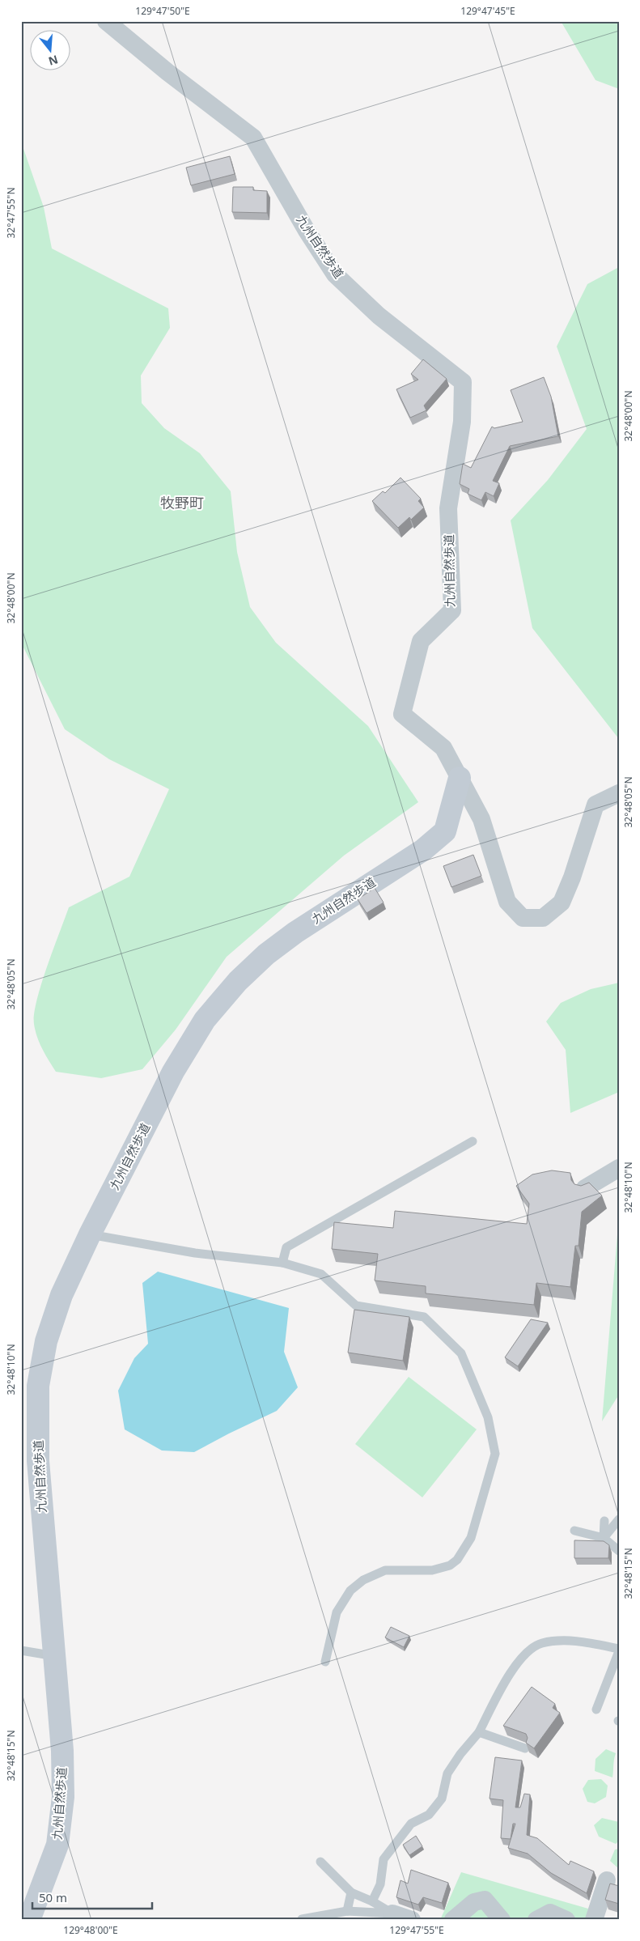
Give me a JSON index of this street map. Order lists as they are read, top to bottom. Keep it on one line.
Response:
{"streets":{"street":["九州自然歩道"]},"districts":["牧野町"],"scale_bar":"50 m","north":"bottom","coordinates":["129°47'50\"E","129°47'45\"E","32°47'55\"N","32°48'00\"N","32°48'05\"N","32°48'10\"N","32°48'15\"N","129°48'00\"E","129°47'55\"E"]}
